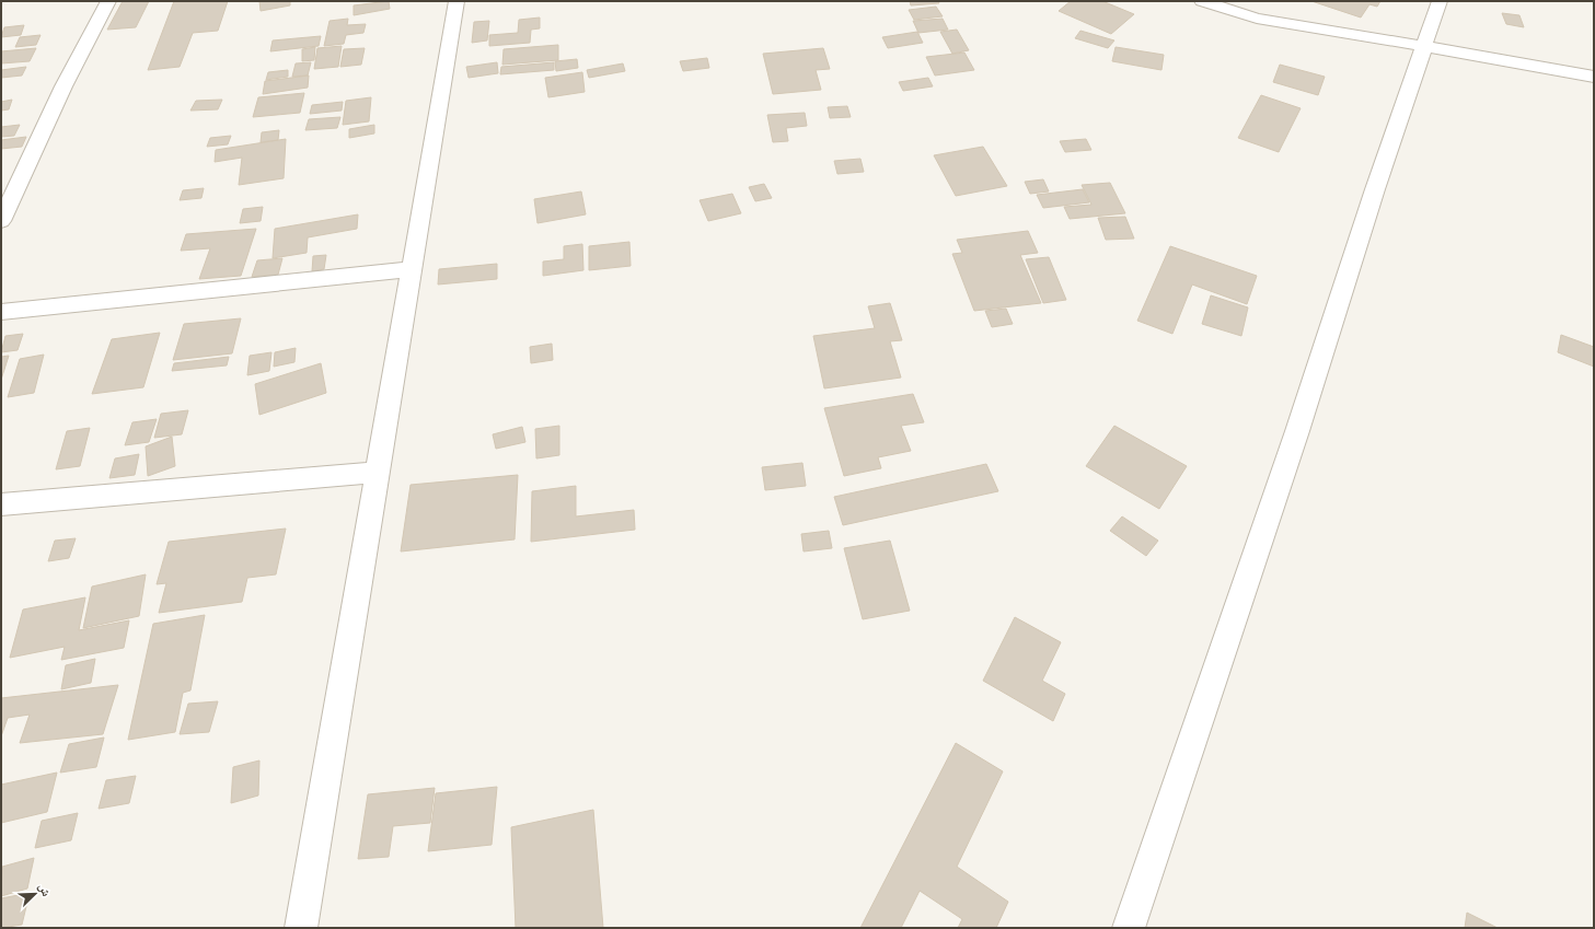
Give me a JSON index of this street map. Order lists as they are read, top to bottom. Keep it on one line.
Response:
{"north":"top right"}
